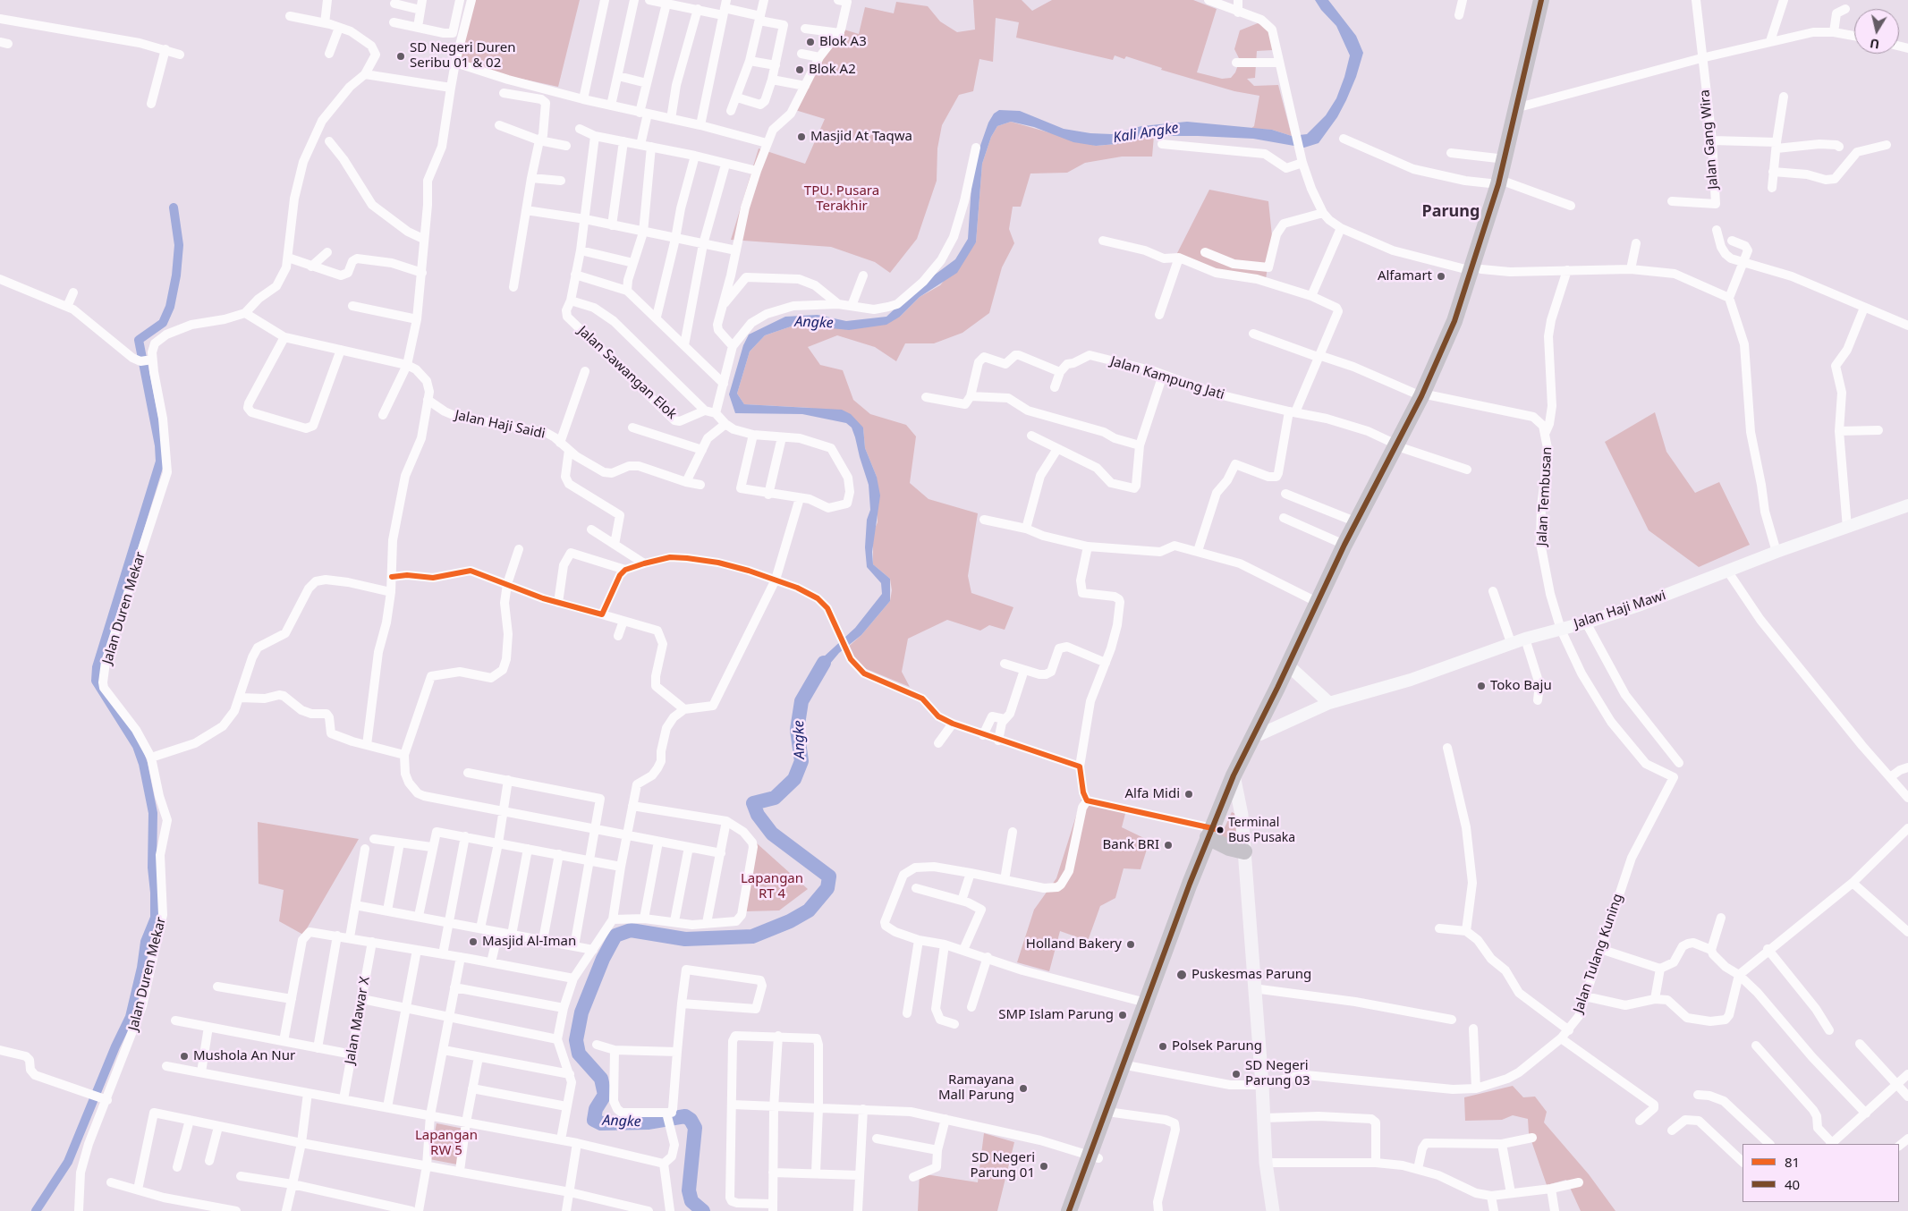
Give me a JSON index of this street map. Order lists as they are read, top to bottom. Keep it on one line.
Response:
{"streets":{"street":["Jalan Gang Wira","Jalan Sawangan Elok","Jalan Kampung Jati","Jalan Haji Saidi","Jalan Tembusan","Jalan Duren Mekar","Jalan Haji Mawi","Jalan Tulang Kuning","Jalan Mawar X"]},"crossings":[["Jalan Tembusan","Jalan Haji Mawi"],["Jalan Tembusan","Jalan Tulang Kuning"],["Jalan Haji Mawi","Jalan Tulang Kuning"]],"districts":["Parung"],"water":["Kali Angke","Angke"],"parks":["TPU. Pusara Terakhir","Lapangan RT 4","Lapangan RW 5"],"places":["Blok A3","SD Negeri Duren Seribu 01 & 02","Blok A2","Masjid At Taqwa","Alfamart","Toko Baju","Alfa Midi","Terminal Bus Pusaka","Bank BRI","Masjid Al-Iman","Holland Bakery","Puskesmas Parung","SMP Islam Parung","Polsek Parung","Mushola An Nur","SD Negeri Parung 03","Ramayana Mall Parung","SD Negeri Parung 01"],"lines":["transit line 40","transit line 81"],"legend":["81","40"],"north":"bottom"}
